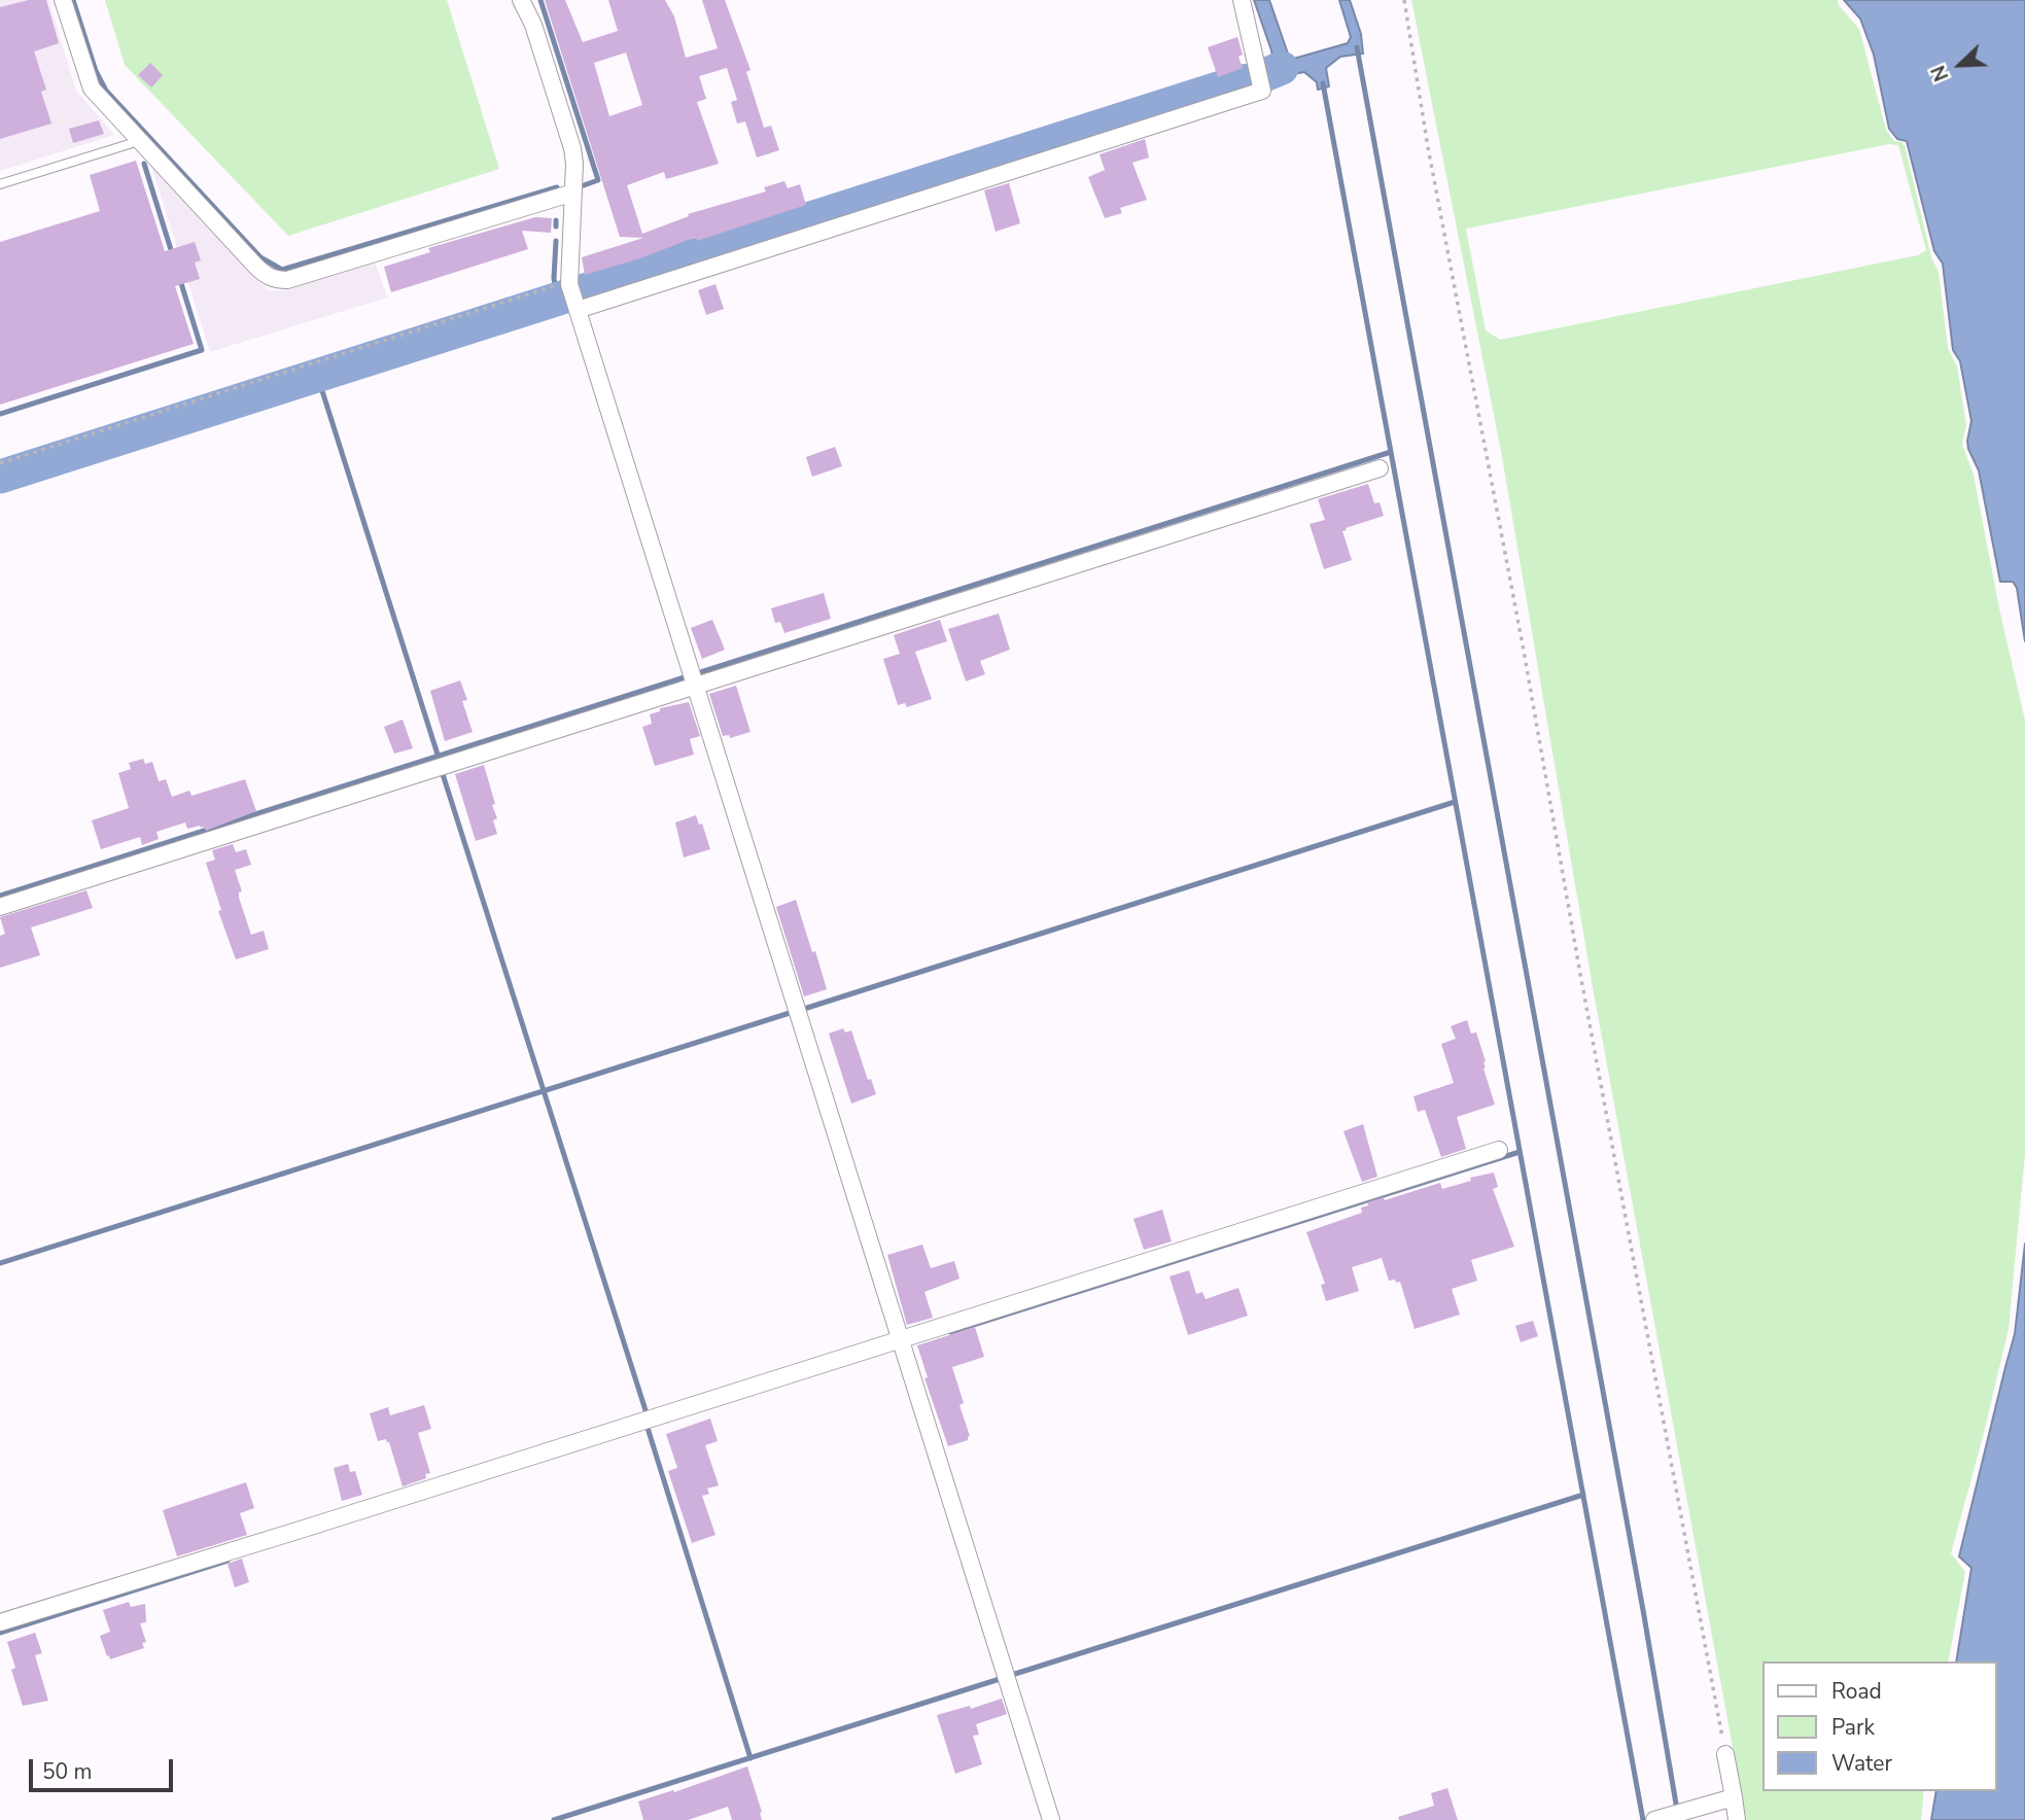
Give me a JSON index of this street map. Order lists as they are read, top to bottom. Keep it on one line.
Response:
{"legend":["Road","Park","Water"],"scale_bar":"50 m","north":"bottom left"}
